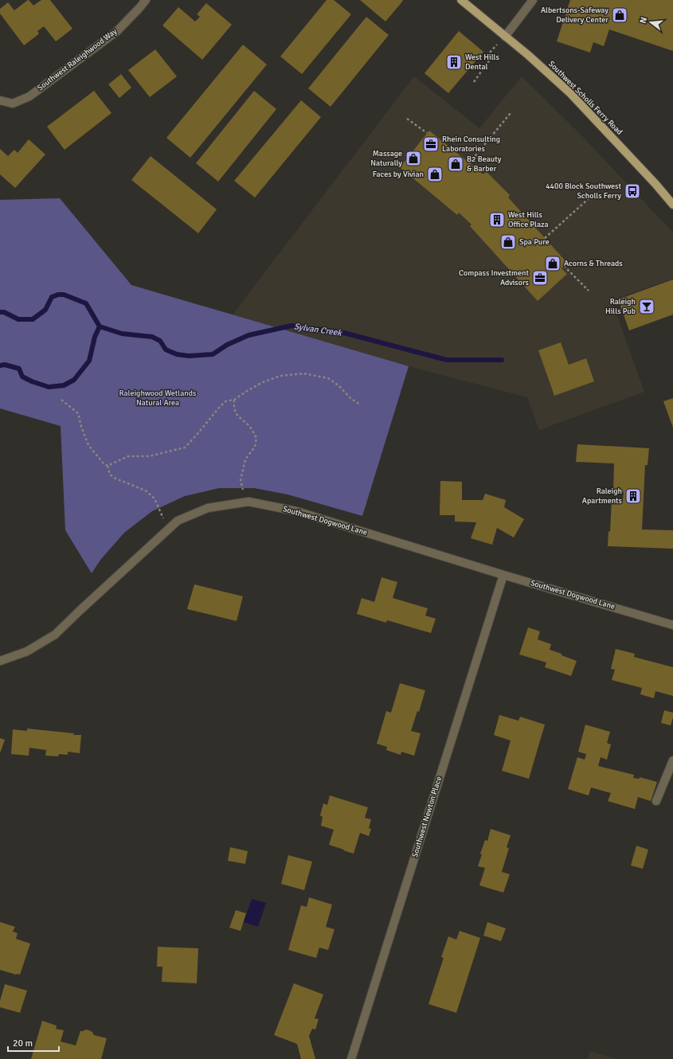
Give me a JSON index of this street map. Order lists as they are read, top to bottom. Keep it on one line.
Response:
{"streets":{"main road":["Southwest Scholls Ferry Road"],"street":["Southwest Raleighwood Way","Southwest Dogwood Lane","Southwest Newton Place"]},"crossings":[["Southwest Dogwood Lane","Southwest Newton Place"]],"water":["Sylvan Creek"],"parks":["Raleighwood Wetlands Natural Area"],"places":{"shop":["Albertsons-Safeway Delivery Center","Massage Naturally","B2 Beauty & Barber","Faces by Vivian","Spa Pure","Acorns & Threads"],"building":["West Hills Dental","West Hills Office Plaza","Raleigh Apartments"],"office":["Rhein Consulting Laboratories","Compass Investment Advisors"],"bus stop":["4400 Block Southwest Scholls Ferry"],"bar":["Raleigh Hills Pub"]},"scale_bar":"20 m","north":"left"}
